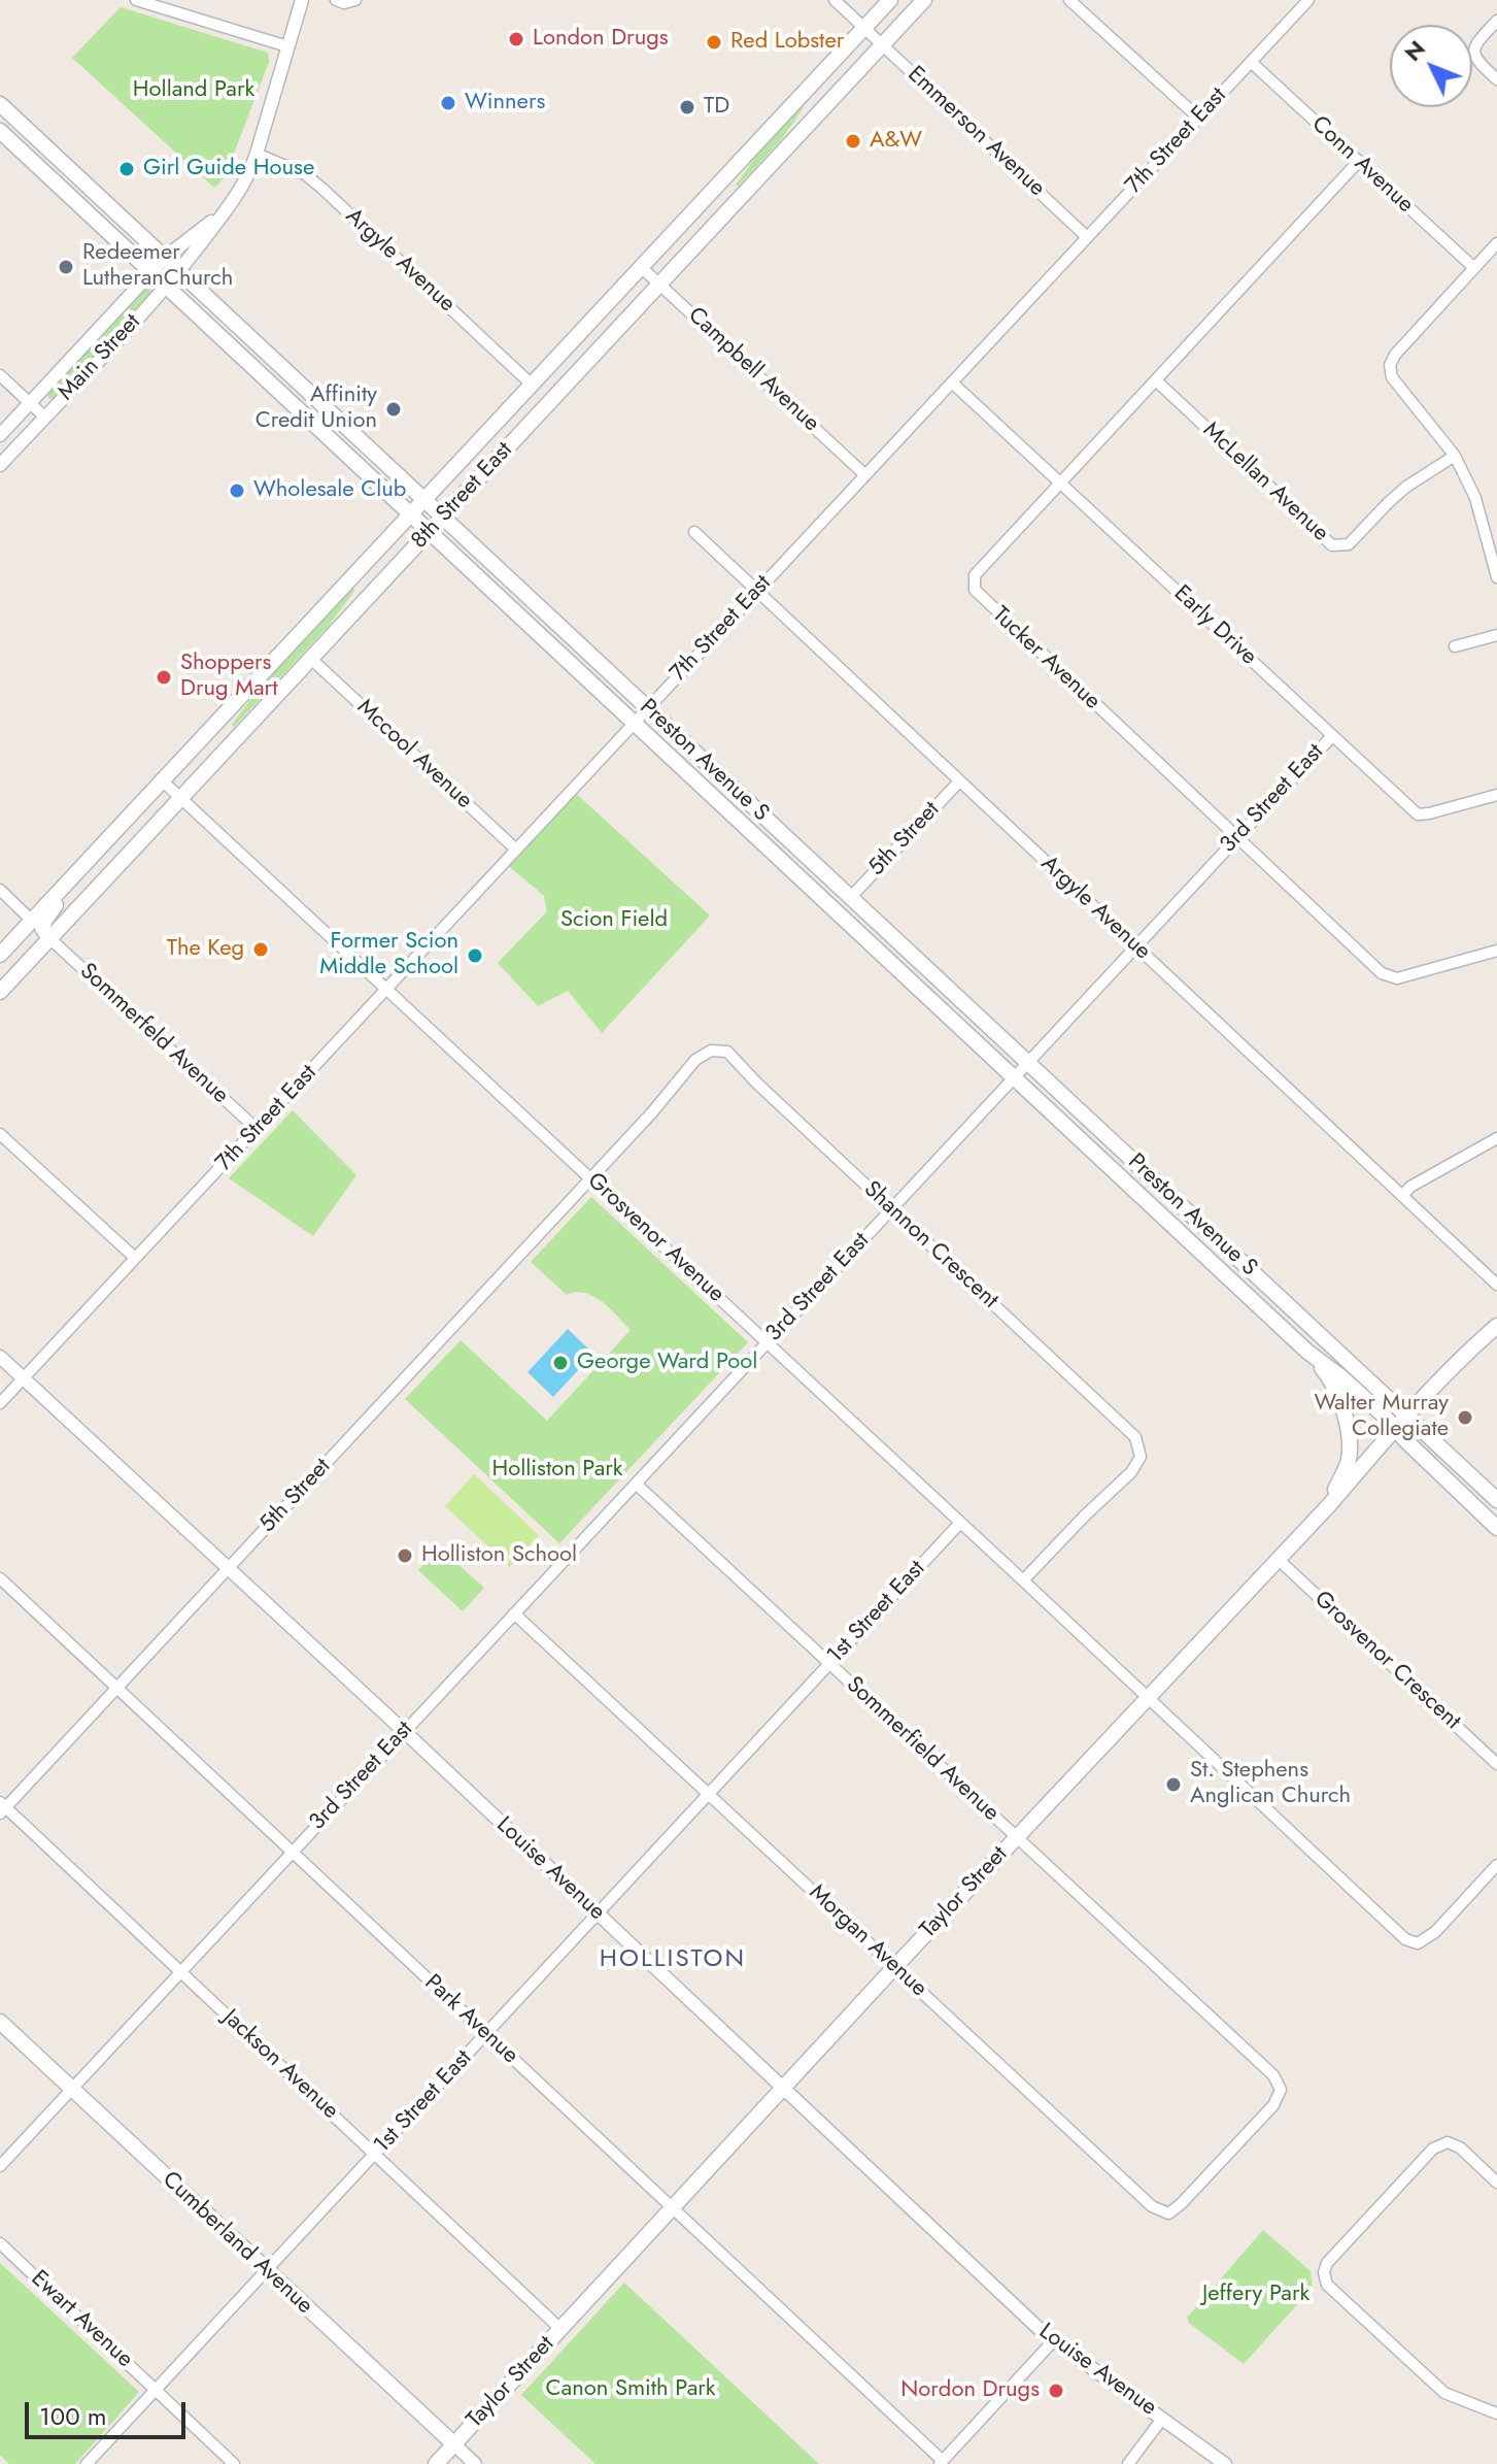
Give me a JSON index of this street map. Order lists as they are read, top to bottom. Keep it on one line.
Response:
{"streets":{"main road":["8th Street East","Preston Avenue S","Taylor Street","Cumberland Avenue"],"street":["Emmerson Avenue","7th Street East","Conn Avenue","Argyle Avenue","Main Street","Campbell Avenue","McLellan Avenue","Early Drive","Tucker Avenue","Mccool Avenue","3rd Street East","5th Street","Sommerfeld Avenue","Grosvenor Avenue","Shannon Crescent","1st Street East","Grosvenor Crescent","Sommerfield Avenue","Louise Avenue","Morgan Avenue","Park Avenue","Jackson Avenue","Ewart Avenue"]},"crossings":[["Emmerson Avenue","7th Street East"],["Emmerson Avenue","8th Street East"],["7th Street East","Conn Avenue"],["7th Street East","Argyle Avenue"],["7th Street East","Campbell Avenue"],["7th Street East","Early Drive"],["7th Street East","Mccool Avenue"],["7th Street East","Preston Avenue S"],["7th Street East","Sommerfeld Avenue"],["7th Street East","Grosvenor Avenue"],["7th Street East","Louise Avenue"],["Conn Avenue","Tucker Avenue"],["Argyle Avenue","Main Street"],["Argyle Avenue","8th Street East"],["Argyle Avenue","3rd Street East"],["Argyle Avenue","5th Street"],["Main Street","Preston Avenue S"],["Campbell Avenue","8th Street East"],["McLellan Avenue","Tucker Avenue"],["8th Street East","Mccool Avenue"],["8th Street East","Preston Avenue S"],["8th Street East","Sommerfeld Avenue"],["8th Street East","Grosvenor Avenue"],["Early Drive","Tucker Avenue"],["Early Drive","3rd Street East"],["Tucker Avenue","3rd Street East"],["Preston Avenue S","3rd Street East"],["Preston Avenue S","5th Street"],["Preston Avenue S","Taylor Street"],["3rd Street East","Grosvenor Avenue"],["3rd Street East","Shannon Crescent"],["3rd Street East","Sommerfield Avenue"],["3rd Street East","Louise Avenue"],["3rd Street East","Morgan Avenue"],["3rd Street East","Park Avenue"],["3rd Street East","Jackson Avenue"],["3rd Street East","Cumberland Avenue"],["5th Street","Grosvenor Avenue"],["5th Street","Shannon Crescent"],["5th Street","Louise Avenue"],["5th Street","Park Avenue"],["5th Street","Jackson Avenue"],["Grosvenor Avenue","Shannon Crescent"],["Grosvenor Avenue","1st Street East"],["Grosvenor Avenue","Taylor Street"],["1st Street East","Sommerfield Avenue"],["1st Street East","Louise Avenue"],["1st Street East","Morgan Avenue"],["1st Street East","Park Avenue"],["1st Street East","Jackson Avenue"],["1st Street East","Cumberland Avenue"],["1st Street East","Ewart Avenue"],["Grosvenor Crescent","Taylor Street"],["Sommerfield Avenue","Taylor Street"],["Sommerfield Avenue","Morgan Avenue"],["Louise Avenue","Taylor Street"],["Taylor Street","Morgan Avenue"],["Taylor Street","Park Avenue"],["Taylor Street","Jackson Avenue"],["Taylor Street","Cumberland Avenue"]],"districts":["HOLLISTON"],"parks":["Holland Park","Scion Field","Holliston Park","Jeffery Park","Canon Smith Park"],"places":["London Drugs","Red Lobster","Winners","TD","A&W","Girl Guide House","Redeemer LutheranChurch","Affinity Credit Union","Wholesale Club","Shoppers Drug Mart","The Keg","Former Scion Middle School","George Ward Pool","Walter Murray Collegiate","Holliston School","St. Stephens Anglican Church","Nordon Drugs"],"scale_bar":"100 m","north":"top left"}
